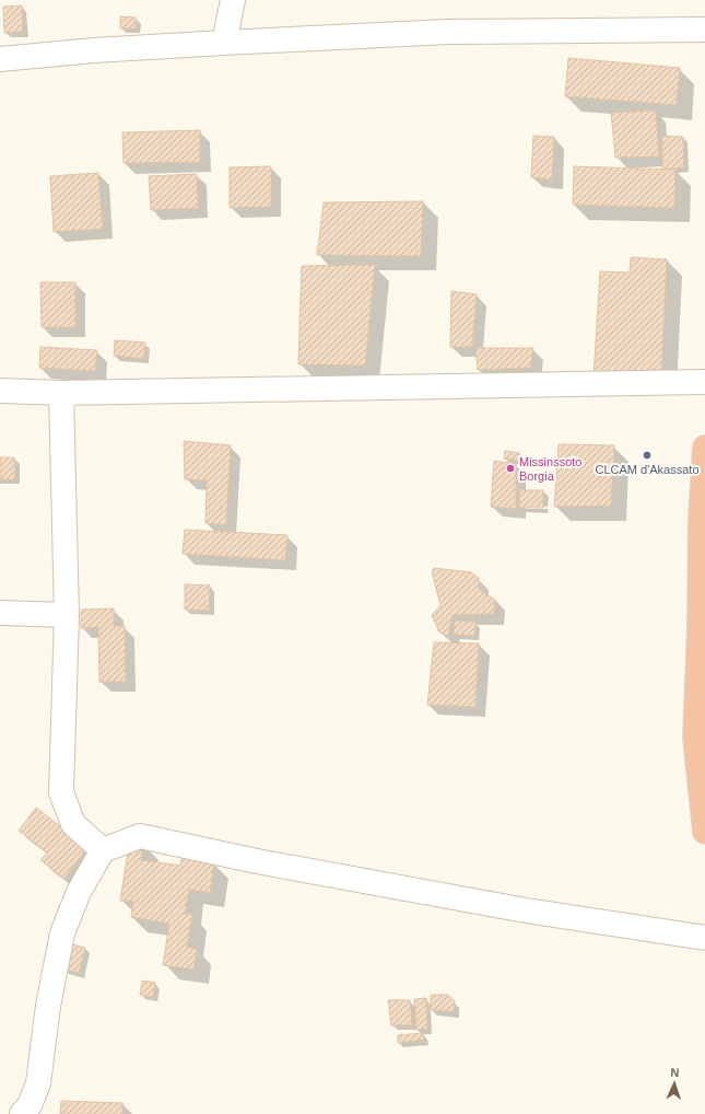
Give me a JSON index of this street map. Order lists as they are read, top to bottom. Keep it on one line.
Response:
{"places":["CLCAM d'Akassato","Missinssoto Borgia"],"north":"top"}
